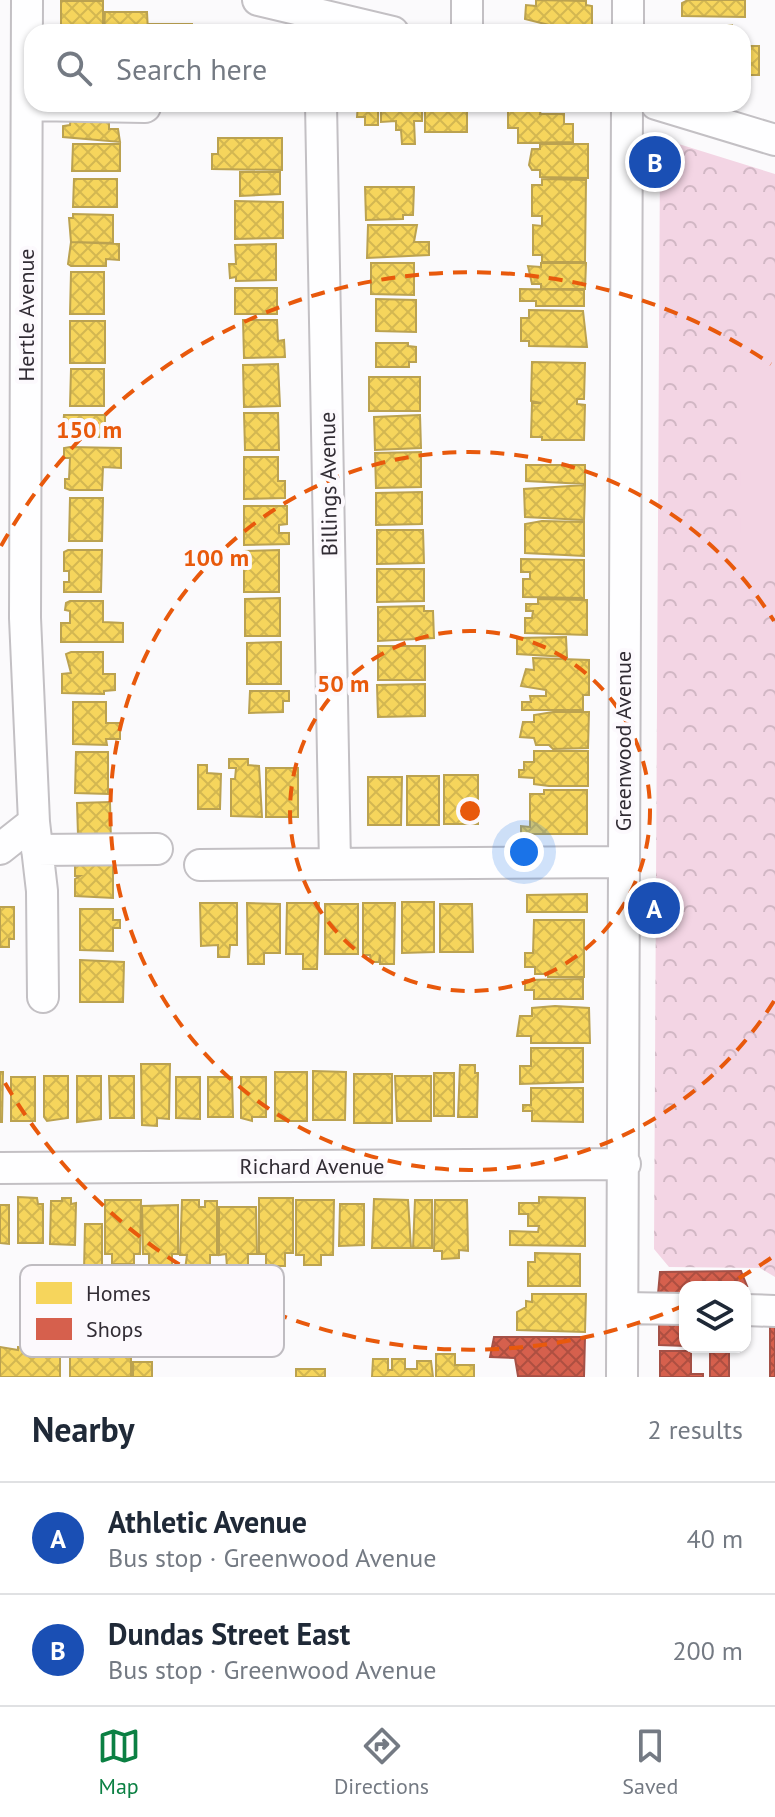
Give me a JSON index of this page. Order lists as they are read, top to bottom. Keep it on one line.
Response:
{"streets":{"street":["Hertle Avenue","Billings Avenue","Greenwood Avenue","Richard Avenue"]},"crossings":[["Greenwood Avenue","Richard Avenue"]],"legend":["Homes","Shops"],"page":{"search":"Search here","pins":["B","A"],"heading":["Nearby","2 results"],"list":[{"mark":"A","name":"Athletic Avenue","note":"Bus stop · Greenwood Avenue","value":"40 m"},{"mark":"B","name":"Dundas Street East","note":"Bus stop · Greenwood Avenue","value":"200 m"}],"nav":["Map","Directions","Saved"]},"rings":["150 m","100 m","50 m"]}
